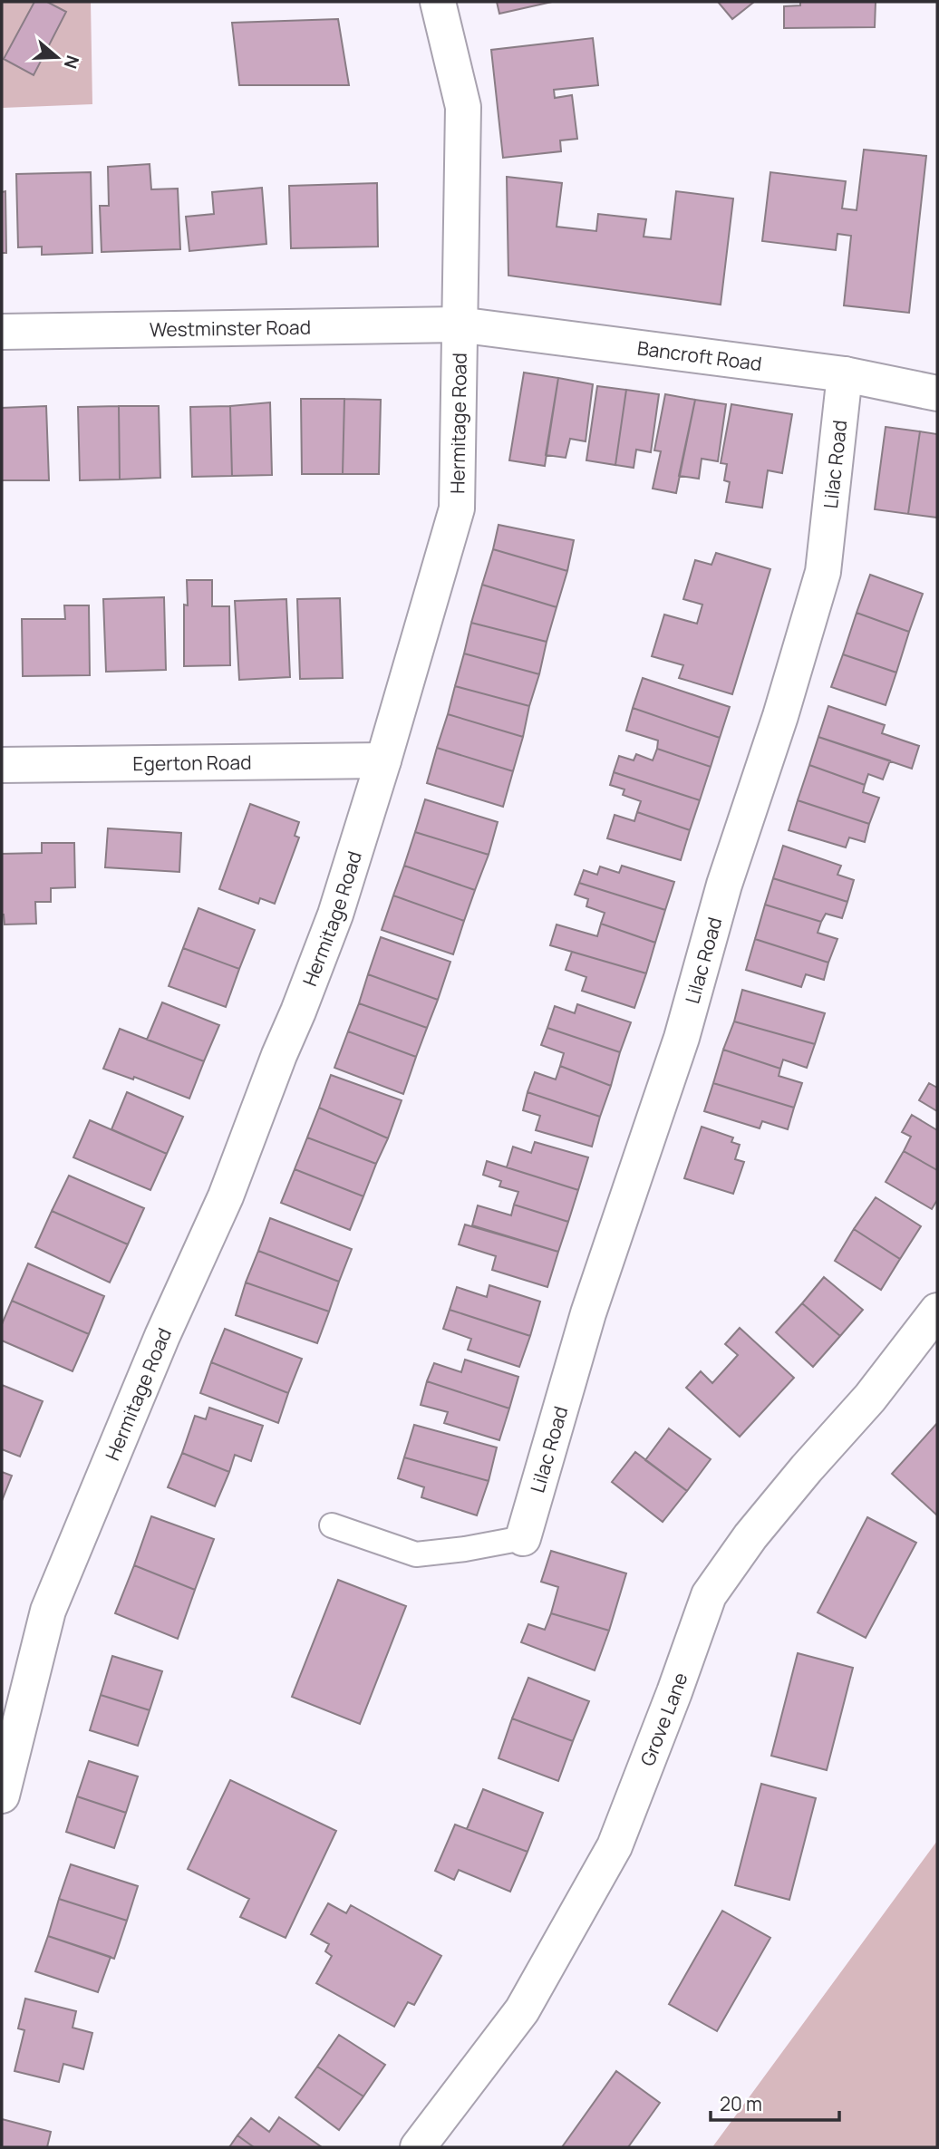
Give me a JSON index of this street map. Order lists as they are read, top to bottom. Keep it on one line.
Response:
{"streets":{"street":["Westminster Road","Bancroft Road","Hermitage Road","Lilac Road","Egerton Road","Grove Lane"]},"crossings":[["Westminster Road","Bancroft Road"],["Westminster Road","Hermitage Road"],["Bancroft Road","Hermitage Road"],["Bancroft Road","Lilac Road"],["Hermitage Road","Egerton Road"]],"scale_bar":"20 m","north":"right"}
